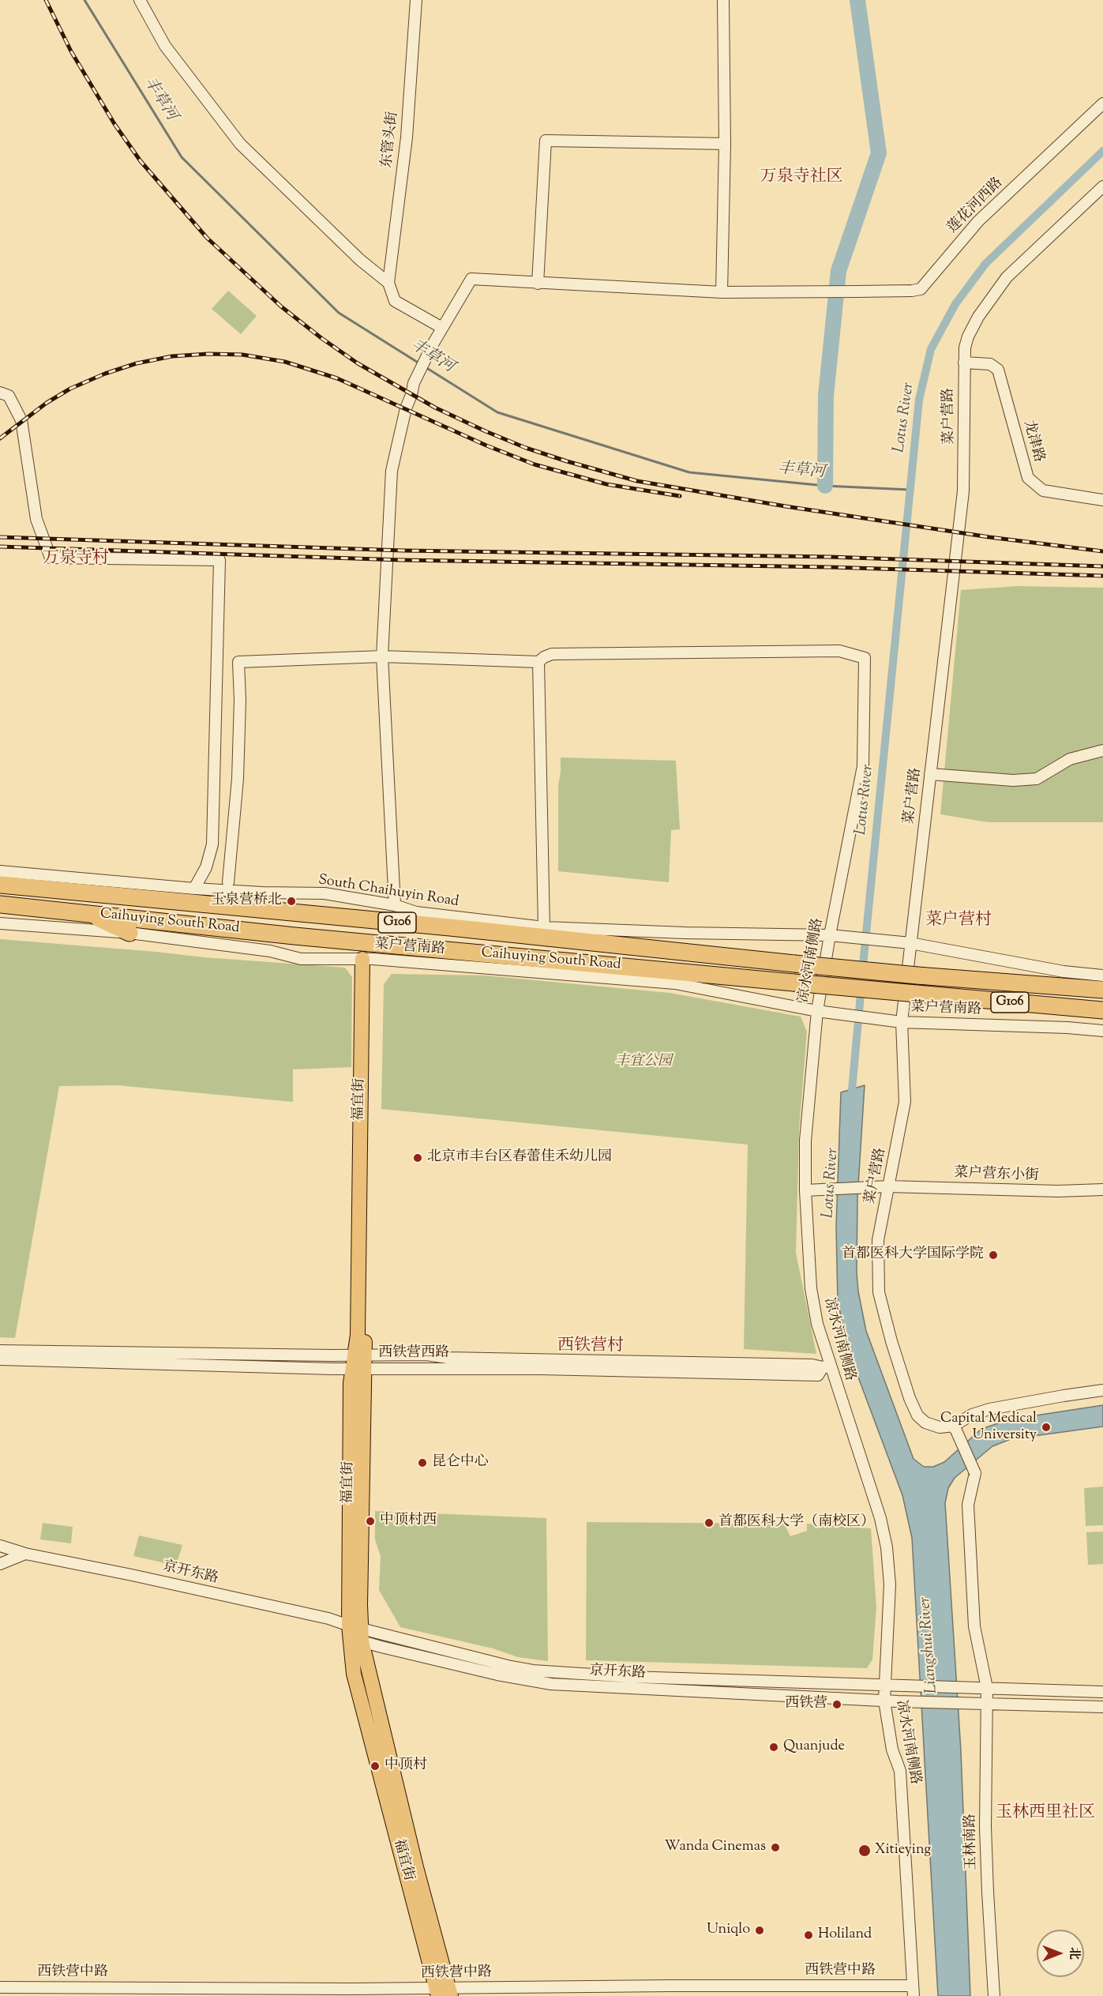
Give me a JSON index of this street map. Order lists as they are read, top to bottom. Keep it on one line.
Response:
{"streets":{"highway":["Caihuying South Road","G106"],"main road":["福宜街"],"street":["东管头街","莲花河西路","菜户营路","龙津路","South Chaihuyin Road","菜户营南路","凉水河南侧路","菜户营东小街","西铁营西路","京开东路","玉林南路","西铁营中路"]},"crossings":[["菜户营路","龙津路"],["菜户营路","South Chaihuyin Road"],["菜户营路","菜户营南路"],["菜户营路","菜户营东小街"],["菜户营路","玉林南路"],["South Chaihuyin Road","凉水河南侧路"],["菜户营南路","凉水河南侧路"],["菜户营南路","福宜街"],["凉水河南侧路","菜户营东小街"],["凉水河南侧路","西铁营西路"],["凉水河南侧路","京开东路"],["凉水河南侧路","西铁营中路"],["福宜街","西铁营西路"],["福宜街","京开东路"],["福宜街","西铁营中路"],["京开东路","玉林南路"]],"districts":["万泉寺社区","万泉寺村","菜户营村","西铁营村","玉林西里社区"],"water":["丰草河","Lotus River","Liangshui River"],"parks":["丰宜公园"],"places":["玉泉营桥北","北京市丰台区春蕾佳禾幼儿园","首都医科大学国际学院","Capital Medical University","昆仑中心","中顶村西","首都医科大学（南校区）","西铁营","Quanjude","中顶村","Wanda Cinemas","Xitieying","Uniqlo","Holiland"],"north":"right"}
